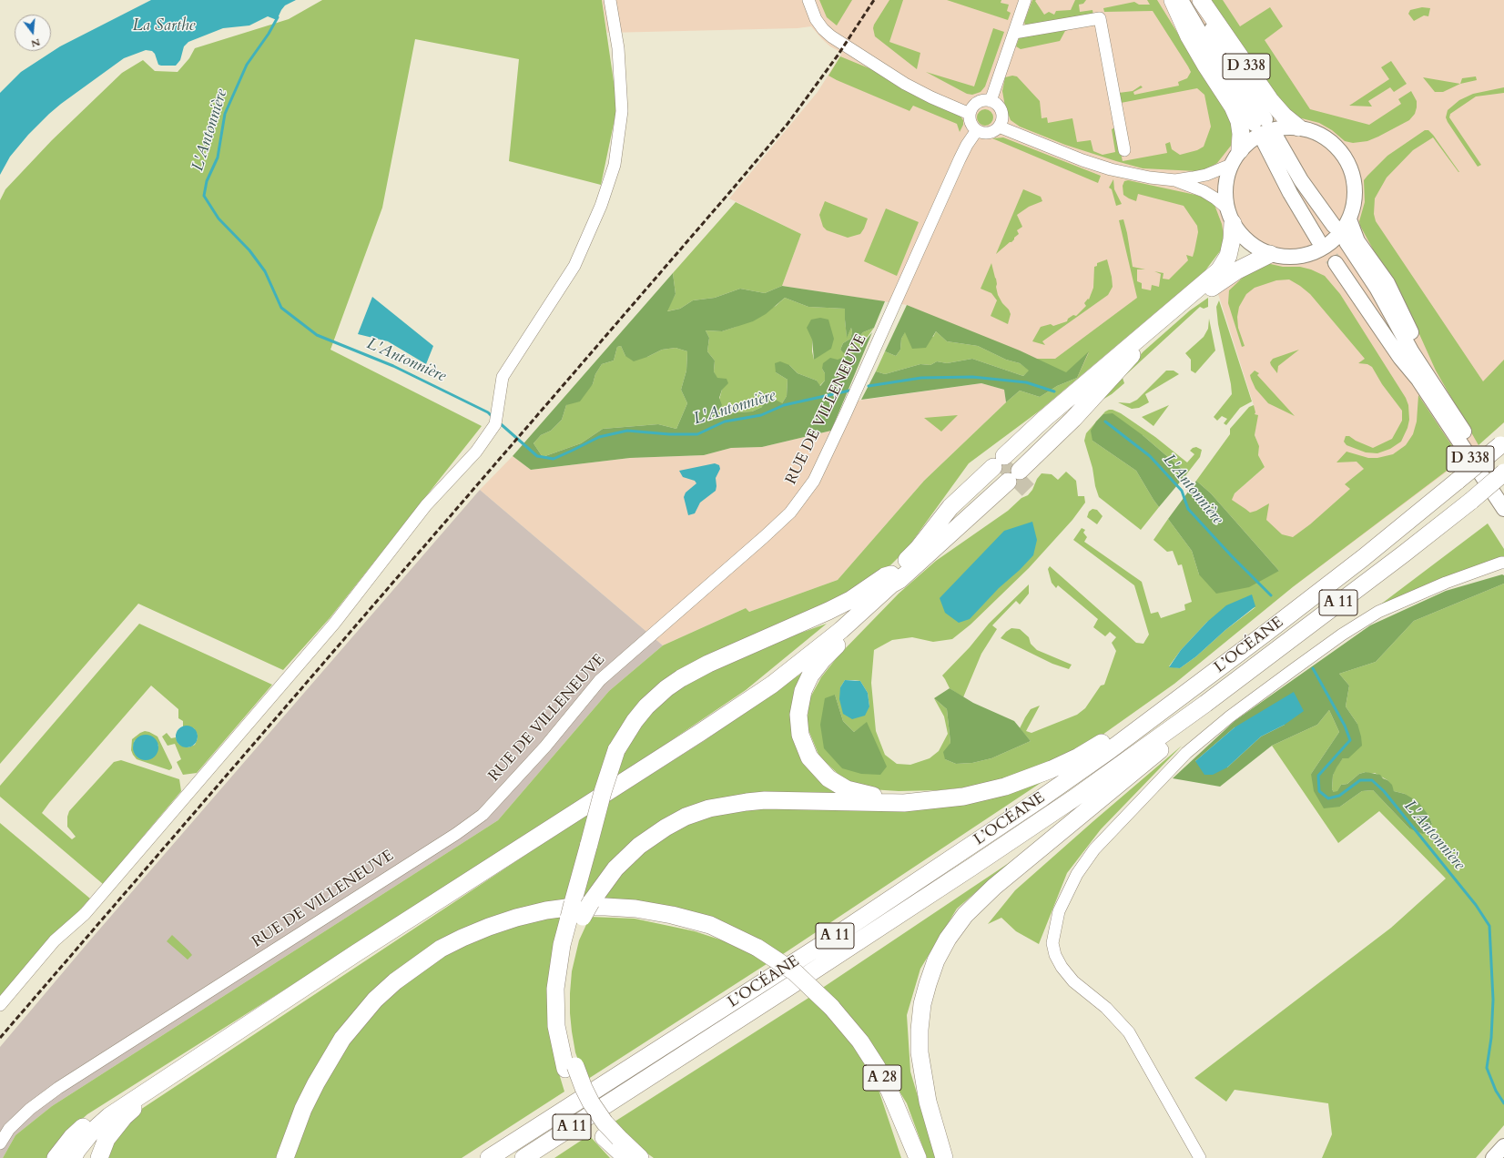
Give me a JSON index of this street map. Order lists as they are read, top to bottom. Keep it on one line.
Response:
{"streets":{"highway":["D 338","A 11","L’OCÉANE","A 28"],"street":["RUE DE VILLENEUVE"]},"water":["La Sarthe","L'Antonnière"],"north":"bottom"}
